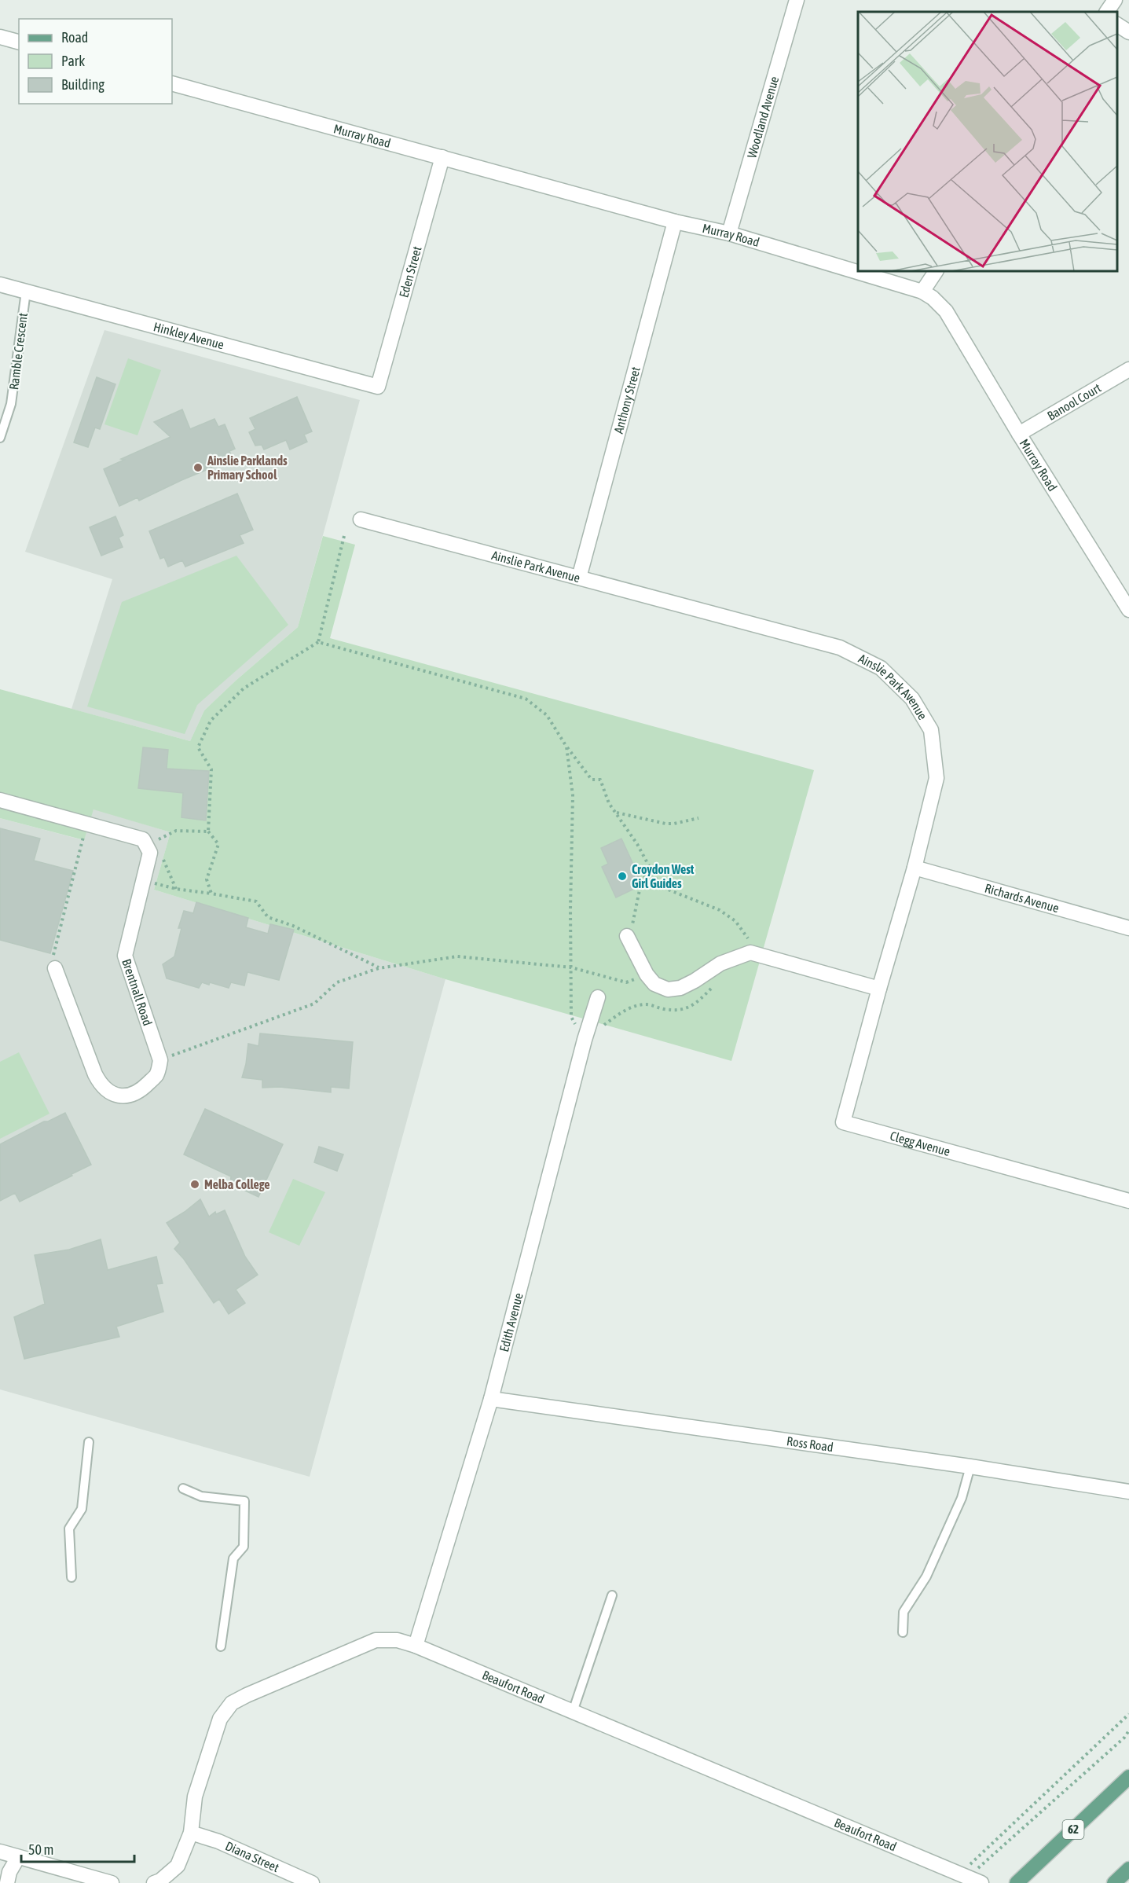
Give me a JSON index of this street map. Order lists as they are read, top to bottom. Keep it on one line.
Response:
{"streets":{"main road":["62"],"street":["Woodland Avenue","Murray Road","Eden Street","Hinkley Avenue","Anthony Street","Banool Court","Ainslie Park Avenue","Richards Avenue","Brentnall Road","Clegg Avenue","Edith Avenue","Ross Road","Beaufort Road","Diana Street"],"lane":["Ramble Crescent"]},"crossings":[["Woodland Avenue","Murray Road"],["Murray Road","Eden Street"],["Murray Road","Anthony Street"],["Murray Road","Banool Court"],["Eden Street","Hinkley Avenue"],["Hinkley Avenue","Ramble Crescent"],["Anthony Street","Ainslie Park Avenue"],["Ainslie Park Avenue","Richards Avenue"],["Ainslie Park Avenue","Clegg Avenue"],["Edith Avenue","Ross Road"],["Edith Avenue","Beaufort Road"],["Beaufort Road","Diana Street"]],"places":["Ainslie Parklands Primary School","Croydon West Girl Guides","Melba College"],"legend":["Road","Park","Building"],"scale_bar":"50 m"}
